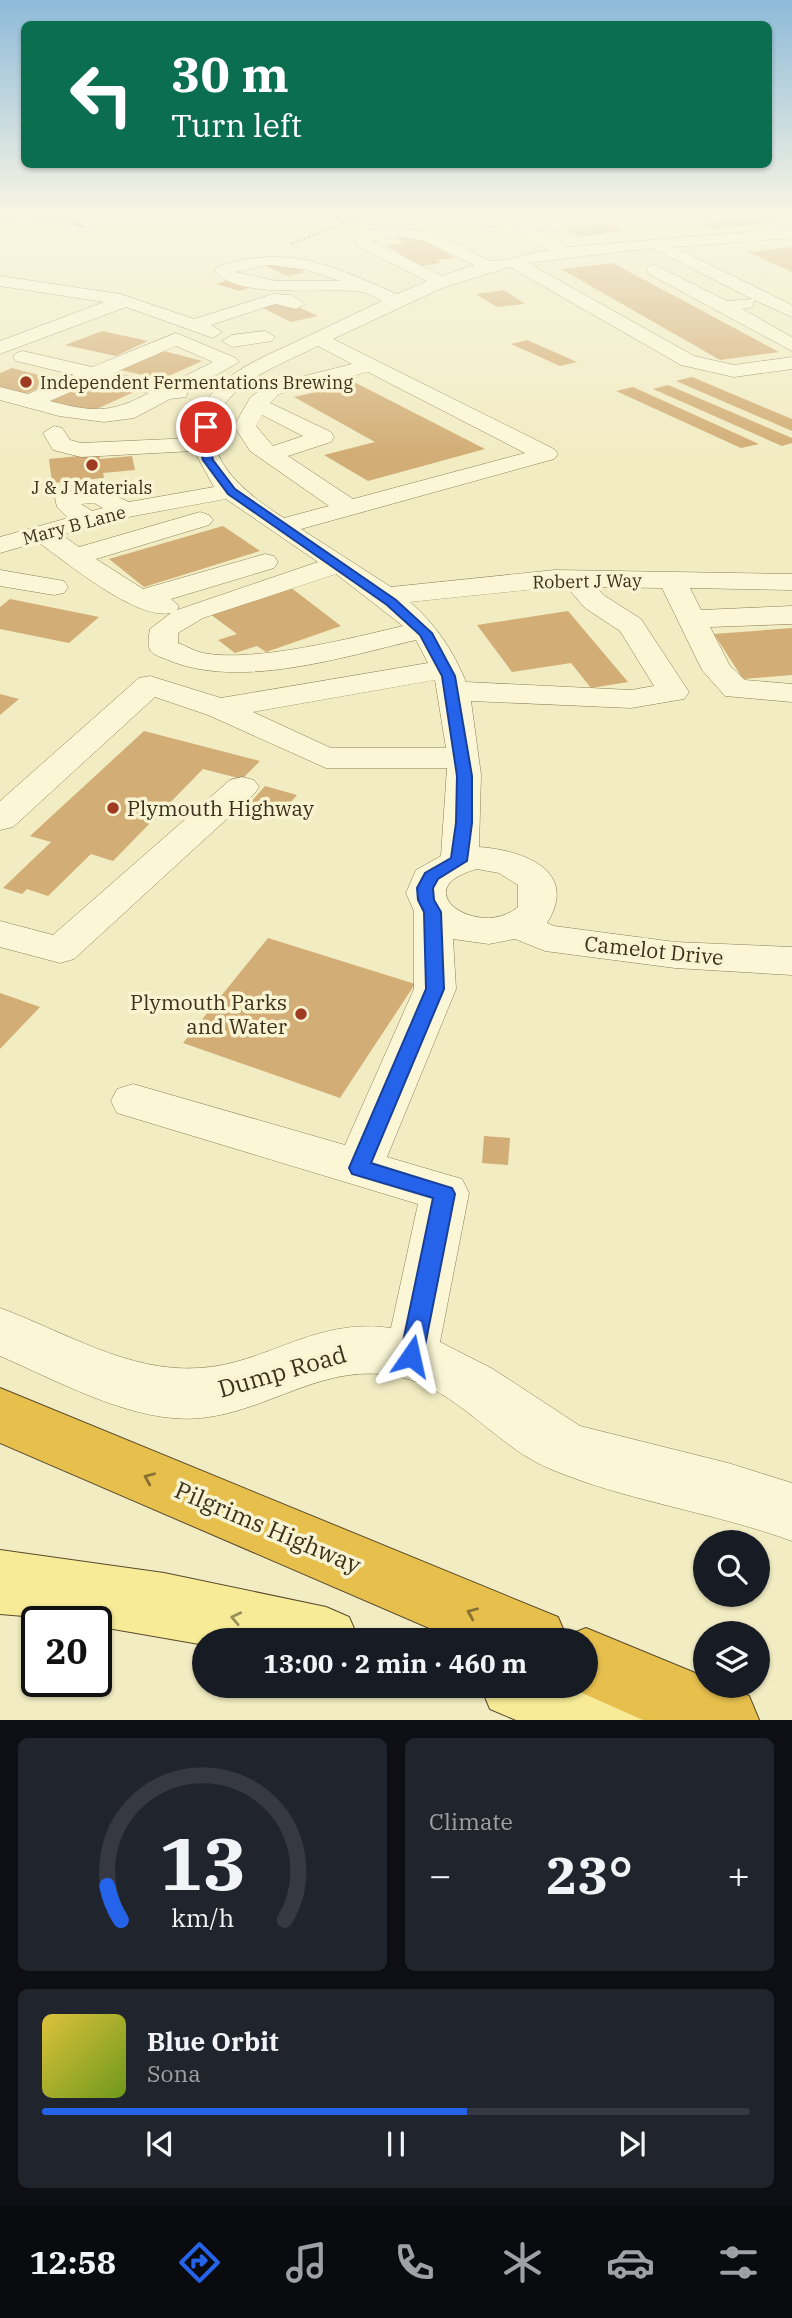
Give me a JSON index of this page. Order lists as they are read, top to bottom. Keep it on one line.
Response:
{"streets":{"highway":["Pilgrims Highway"],"street":["Mary B Lane","Robert J Way","Camelot Drive","Dump Road"]},"one_way":["Pilgrims Highway"],"places":["Independent Fermentations Brewing","J & J Materials","Plymouth Highway","Plymouth Parks and Water"],"page":{"turn":["30 m","Turn left"],"limit":"20","trip":"13:00 · 2 min · 460 m","tile":"Climate","heat":["−","23°","+"],"song":["Blue Orbit","Sona"],"tabs":"12:58","gauge":["13","km/h"]}}
